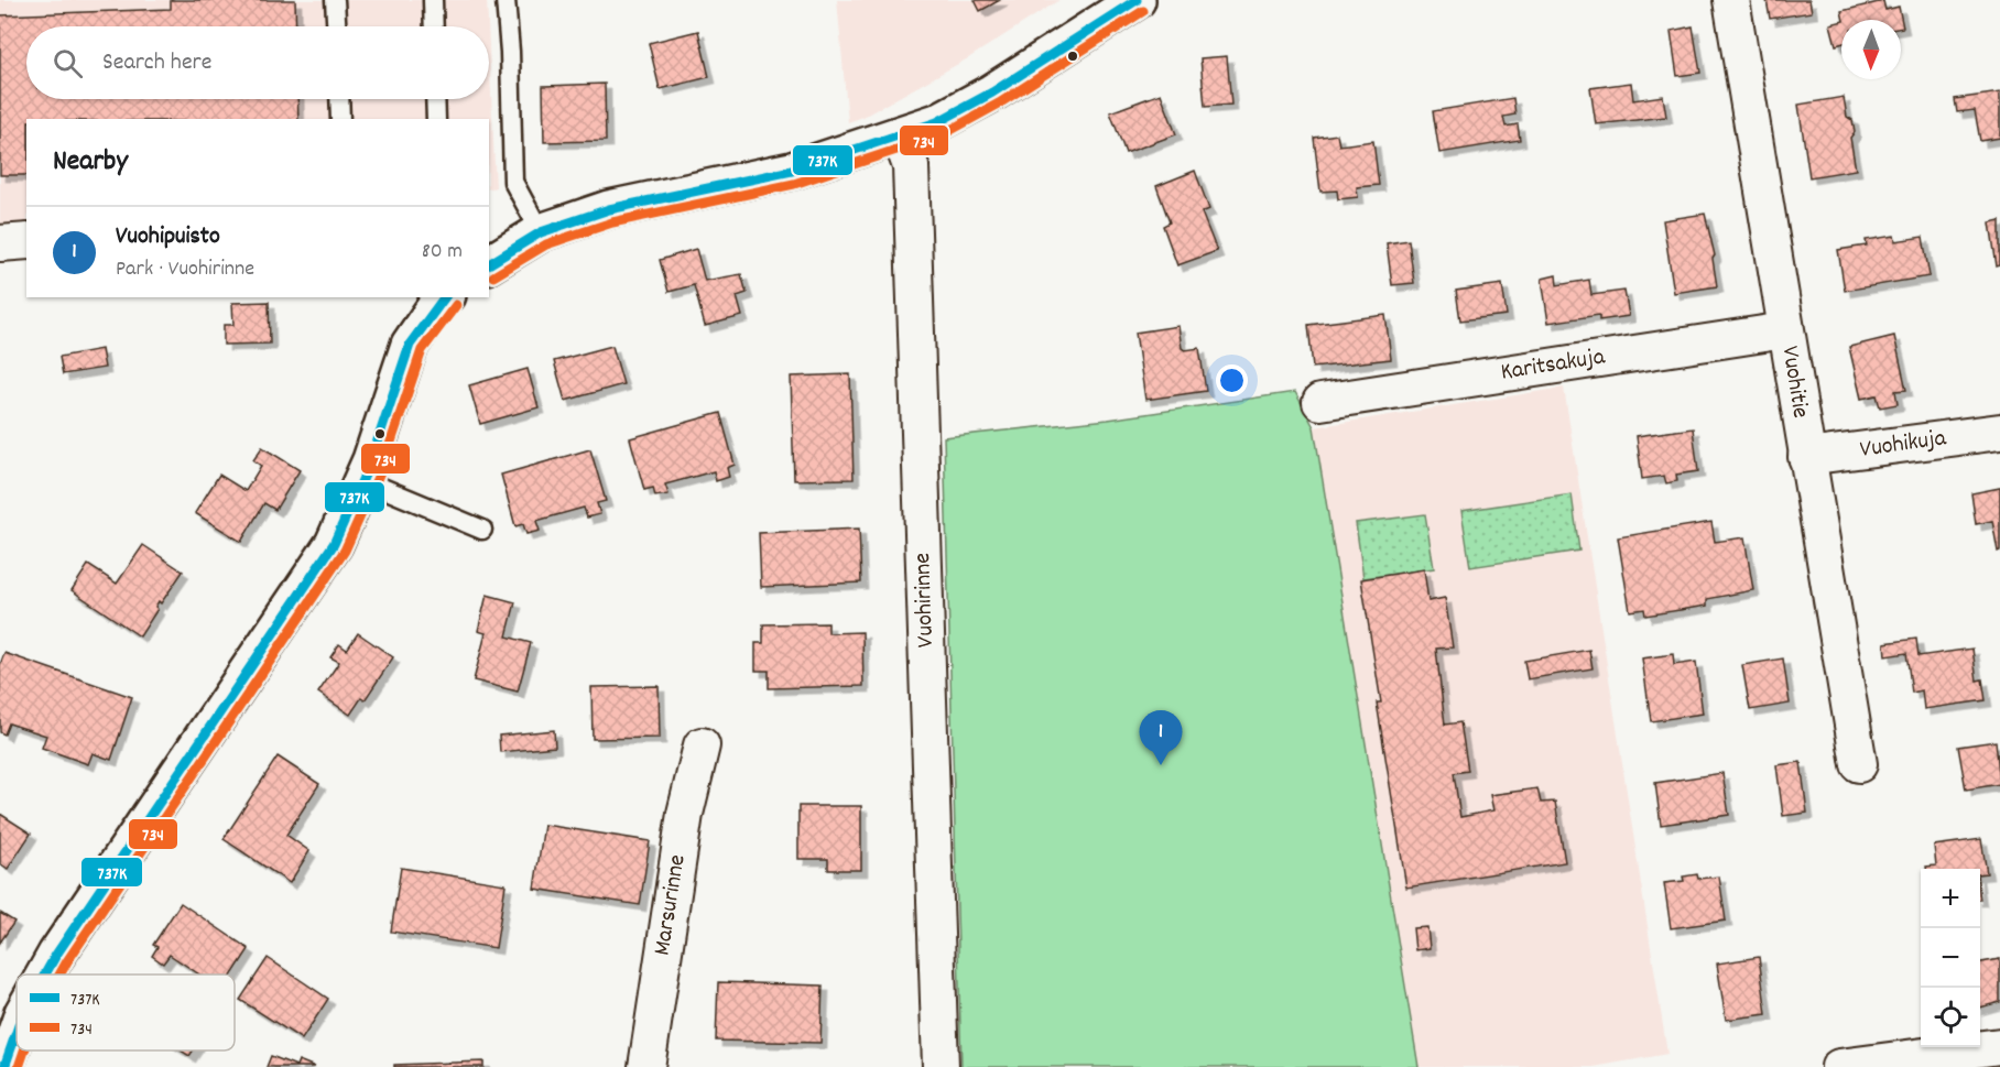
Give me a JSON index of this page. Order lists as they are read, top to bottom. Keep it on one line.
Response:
{"streets":{"street":["Karitsakuja","Vuohitie","Vuohikuja","Vuohirinne","Marsurinne"]},"crossings":[["Karitsakuja","Vuohitie"],["Vuohitie","Vuohikuja"]],"lines":["transit line 737K","transit line 734"],"legend":["737K","734"],"north":"bottom","page":{"search":"Search here","heading":"Nearby","list":[{"mark":"1","name":"Vuohipuisto","note":"Park · Vuohirinne","value":"80 m"}],"pins":"1","map_buttons":["+","−"]}}
